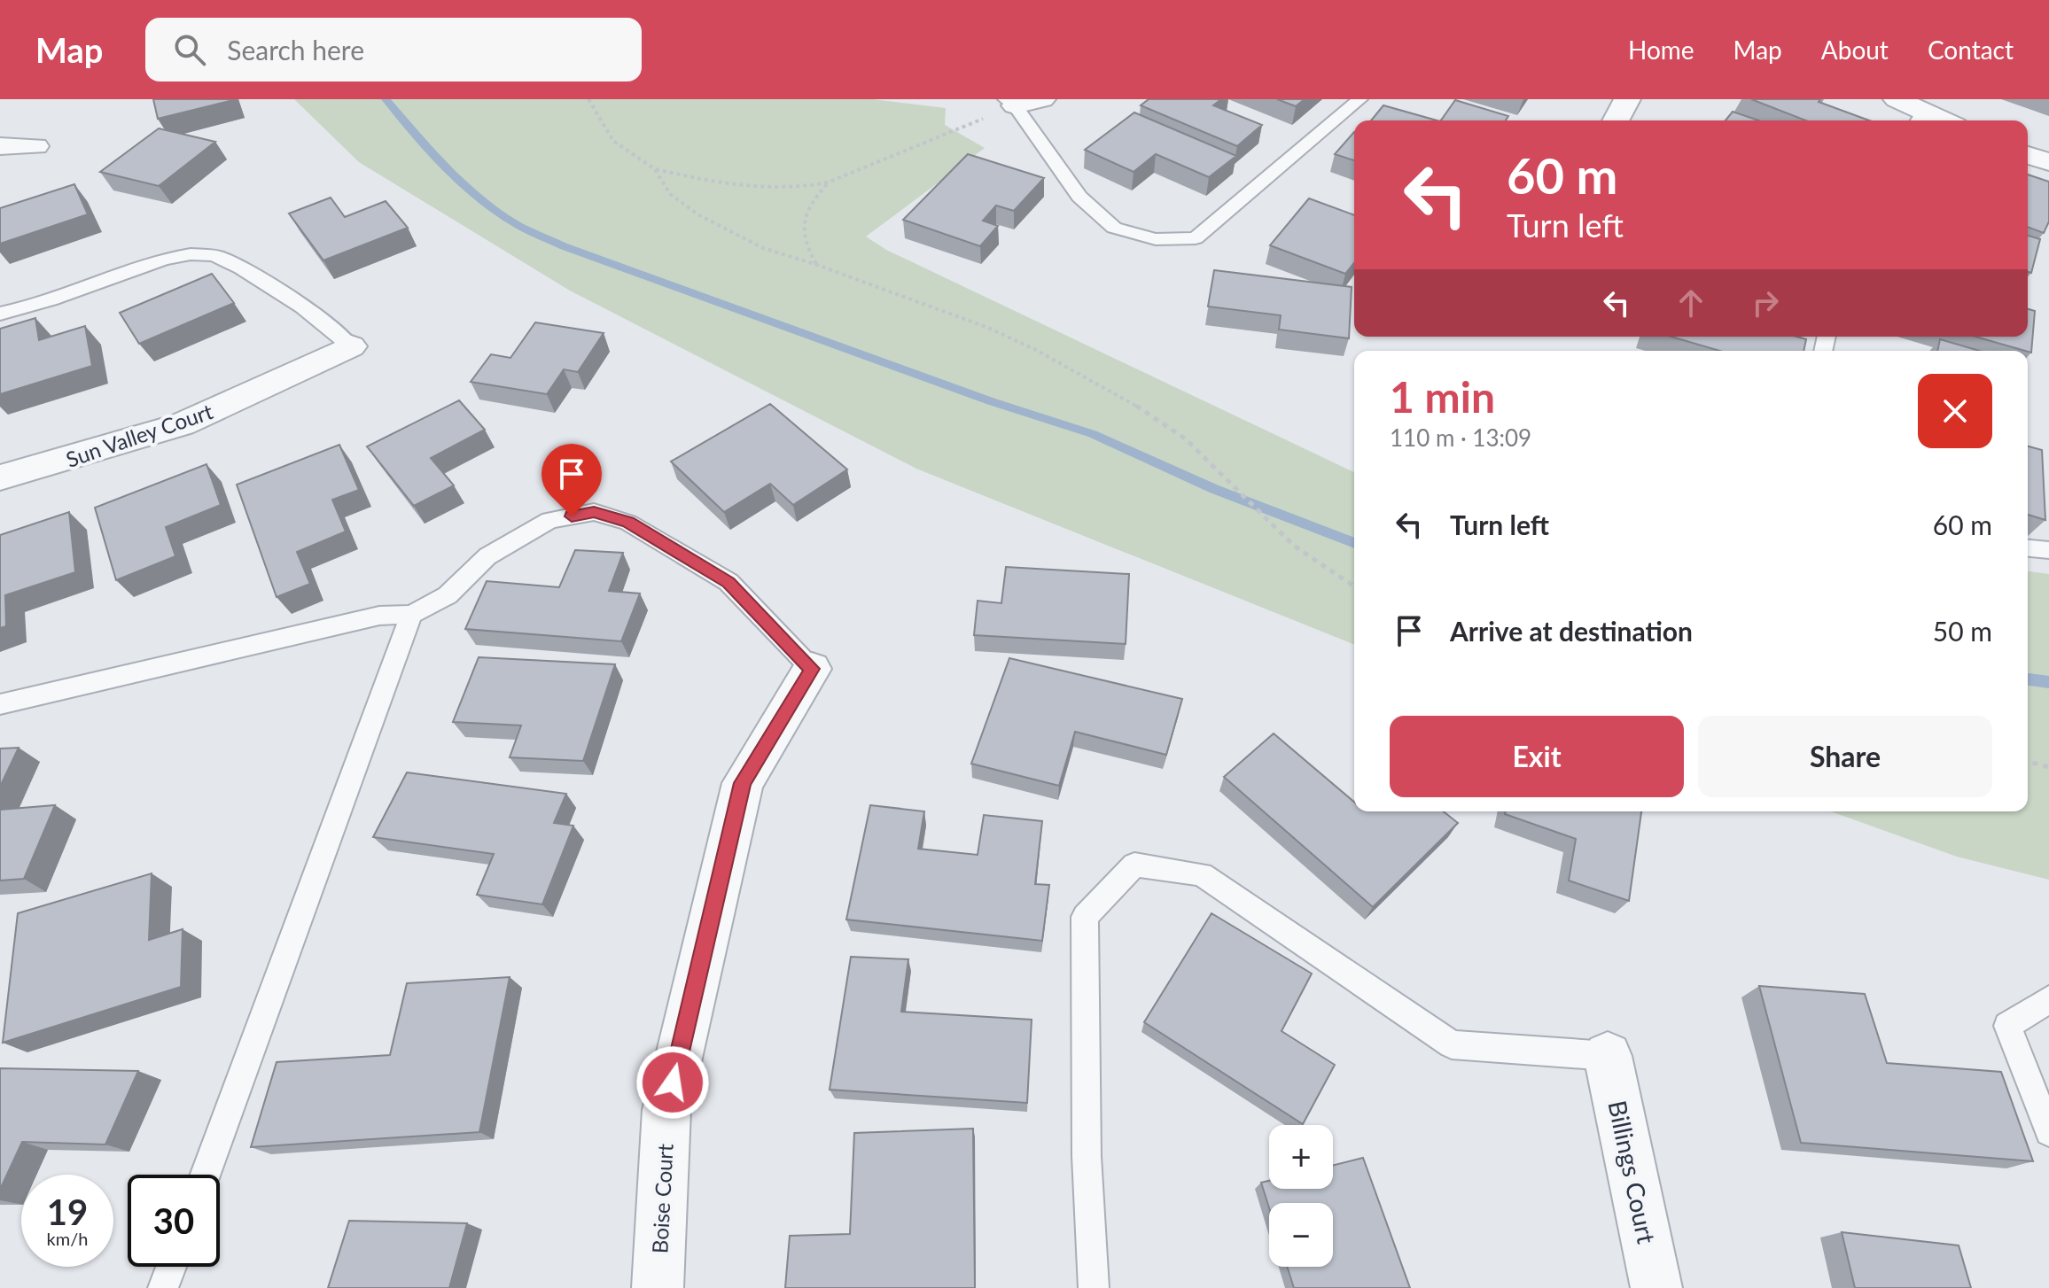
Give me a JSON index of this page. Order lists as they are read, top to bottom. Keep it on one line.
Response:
{"streets":{"street":["Sun Valley Court","Billings Court","Boise Court"]},"page":{"header":"Map","search":"Search here","nav":["Home","Map","About","Contact"],"turn":["60 m","Turn left"],"heading":["1 min","110 m · 13:09"],"list":[{"name":"Turn left","value":"60 m"},{"name":"Arrive at destination","value":"50 m"}],"buttons":["Exit","Share"],"map_buttons":["+","−"],"speed":"19 km/h","limit":"30"}}
